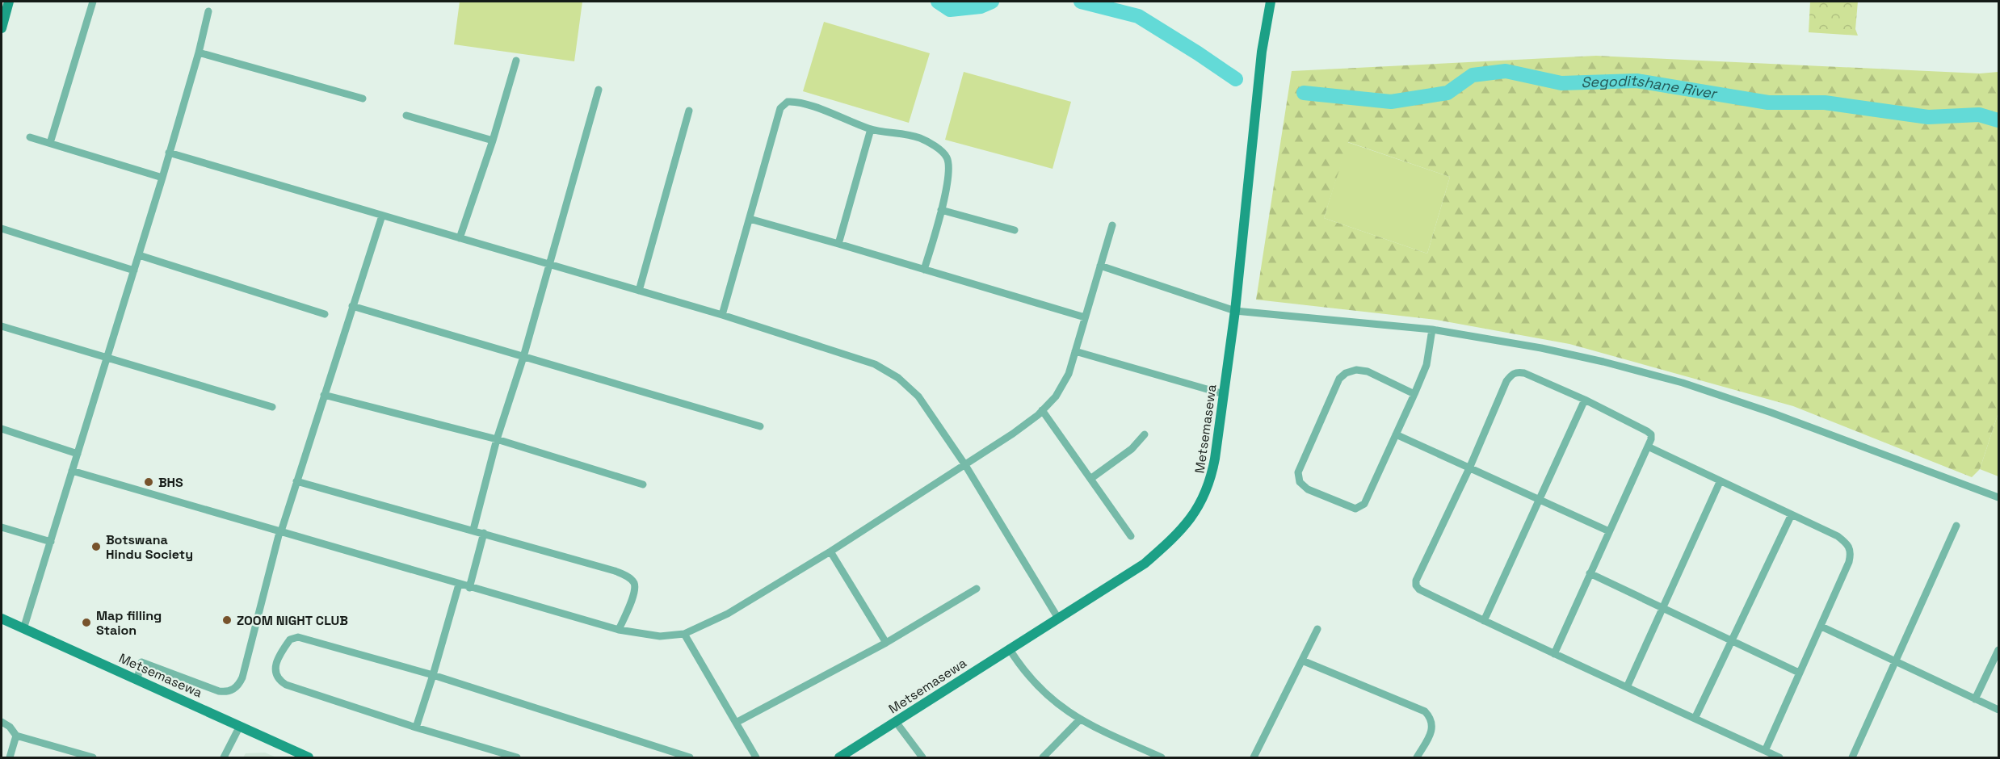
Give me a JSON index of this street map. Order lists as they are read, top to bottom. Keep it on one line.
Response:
{"streets":{"street":["Metsemasewa"]},"water":["Segoditshane River"],"places":["BHS","Botswana Hindu Society","ZOOM NIGHT CLUB","Map filling Staion"]}
